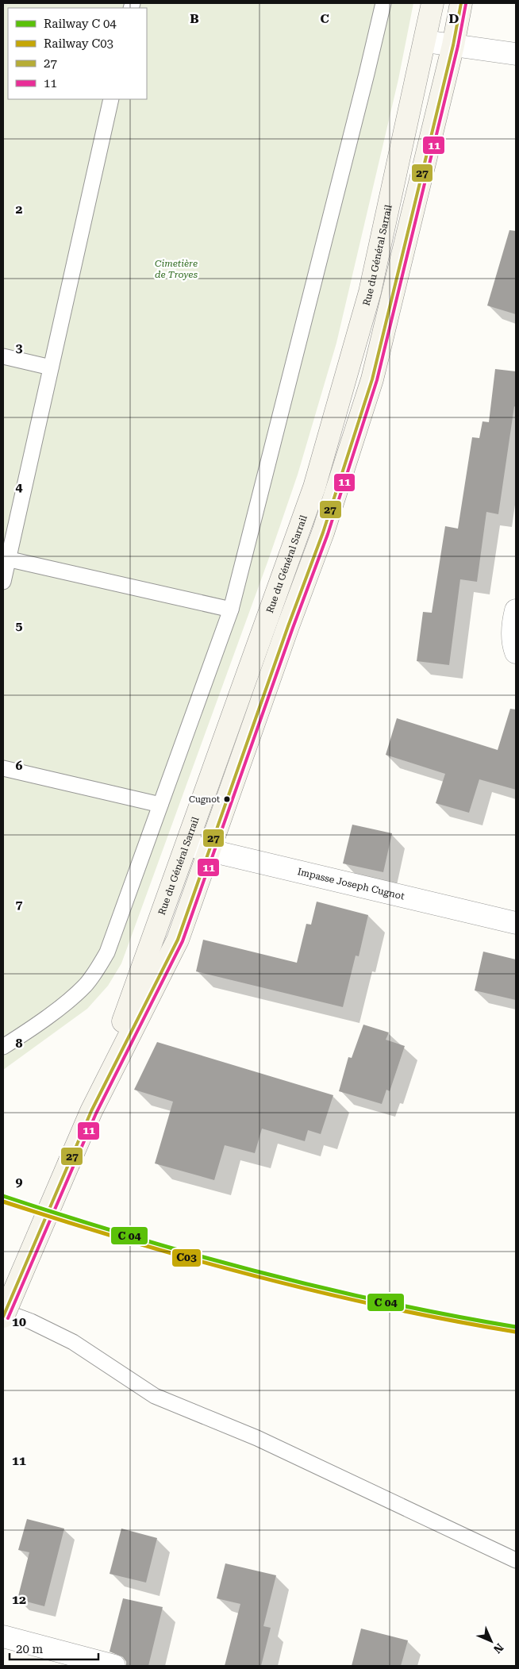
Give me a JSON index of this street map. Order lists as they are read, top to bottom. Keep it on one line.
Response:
{"streets":{"street":["Rue du Général Sarrail","Impasse Joseph Cugnot"]},"crossings":[["Rue du Général Sarrail","Impasse Joseph Cugnot"]],"parks":["Cimetière de Troyes"],"places":["Cugnot"],"lines":["transit line 27","transit line 11","rail line C03"],"legend":["Railway C 04","Railway C03","27","11"],"scale_bar":"20 m","north":"bottom right","grid":{"columns":["B","C","D"],"rows":["2","3","4","5","6","7","8","9","10","11","12"]}}
